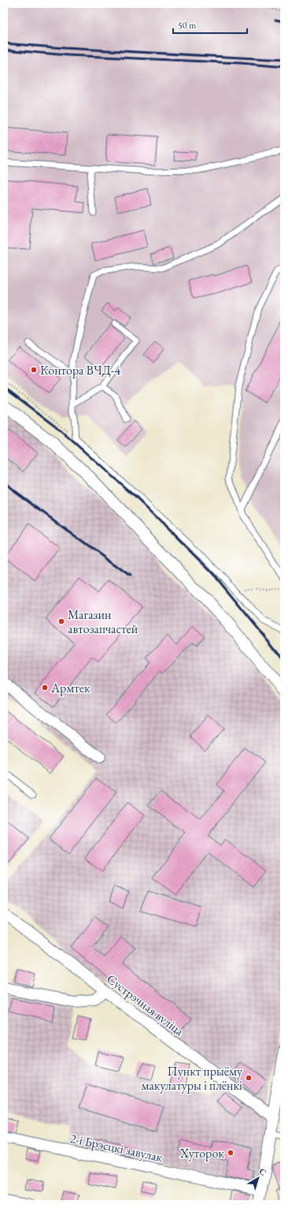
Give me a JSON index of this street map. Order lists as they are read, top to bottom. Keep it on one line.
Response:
{"streets":{"street":["Сустрэчная вуліца","2-і Брэсцкі завулак"]},"places":["Контора ВЧД-4","Магазин автозапчастей","Армтек","Пункт прыёму макулатуры і плёнкі","Хуторок"],"scale_bar":"50 m","north":"top right"}
